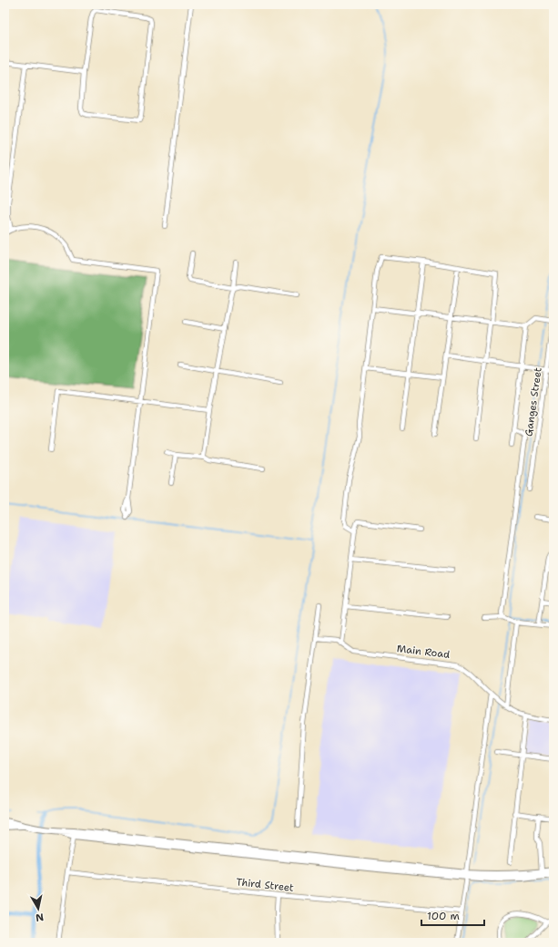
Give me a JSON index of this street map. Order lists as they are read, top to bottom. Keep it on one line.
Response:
{"streets":{"street":["Ganges Street","Main Road","Third Street"]},"scale_bar":"100 m","north":"bottom"}
